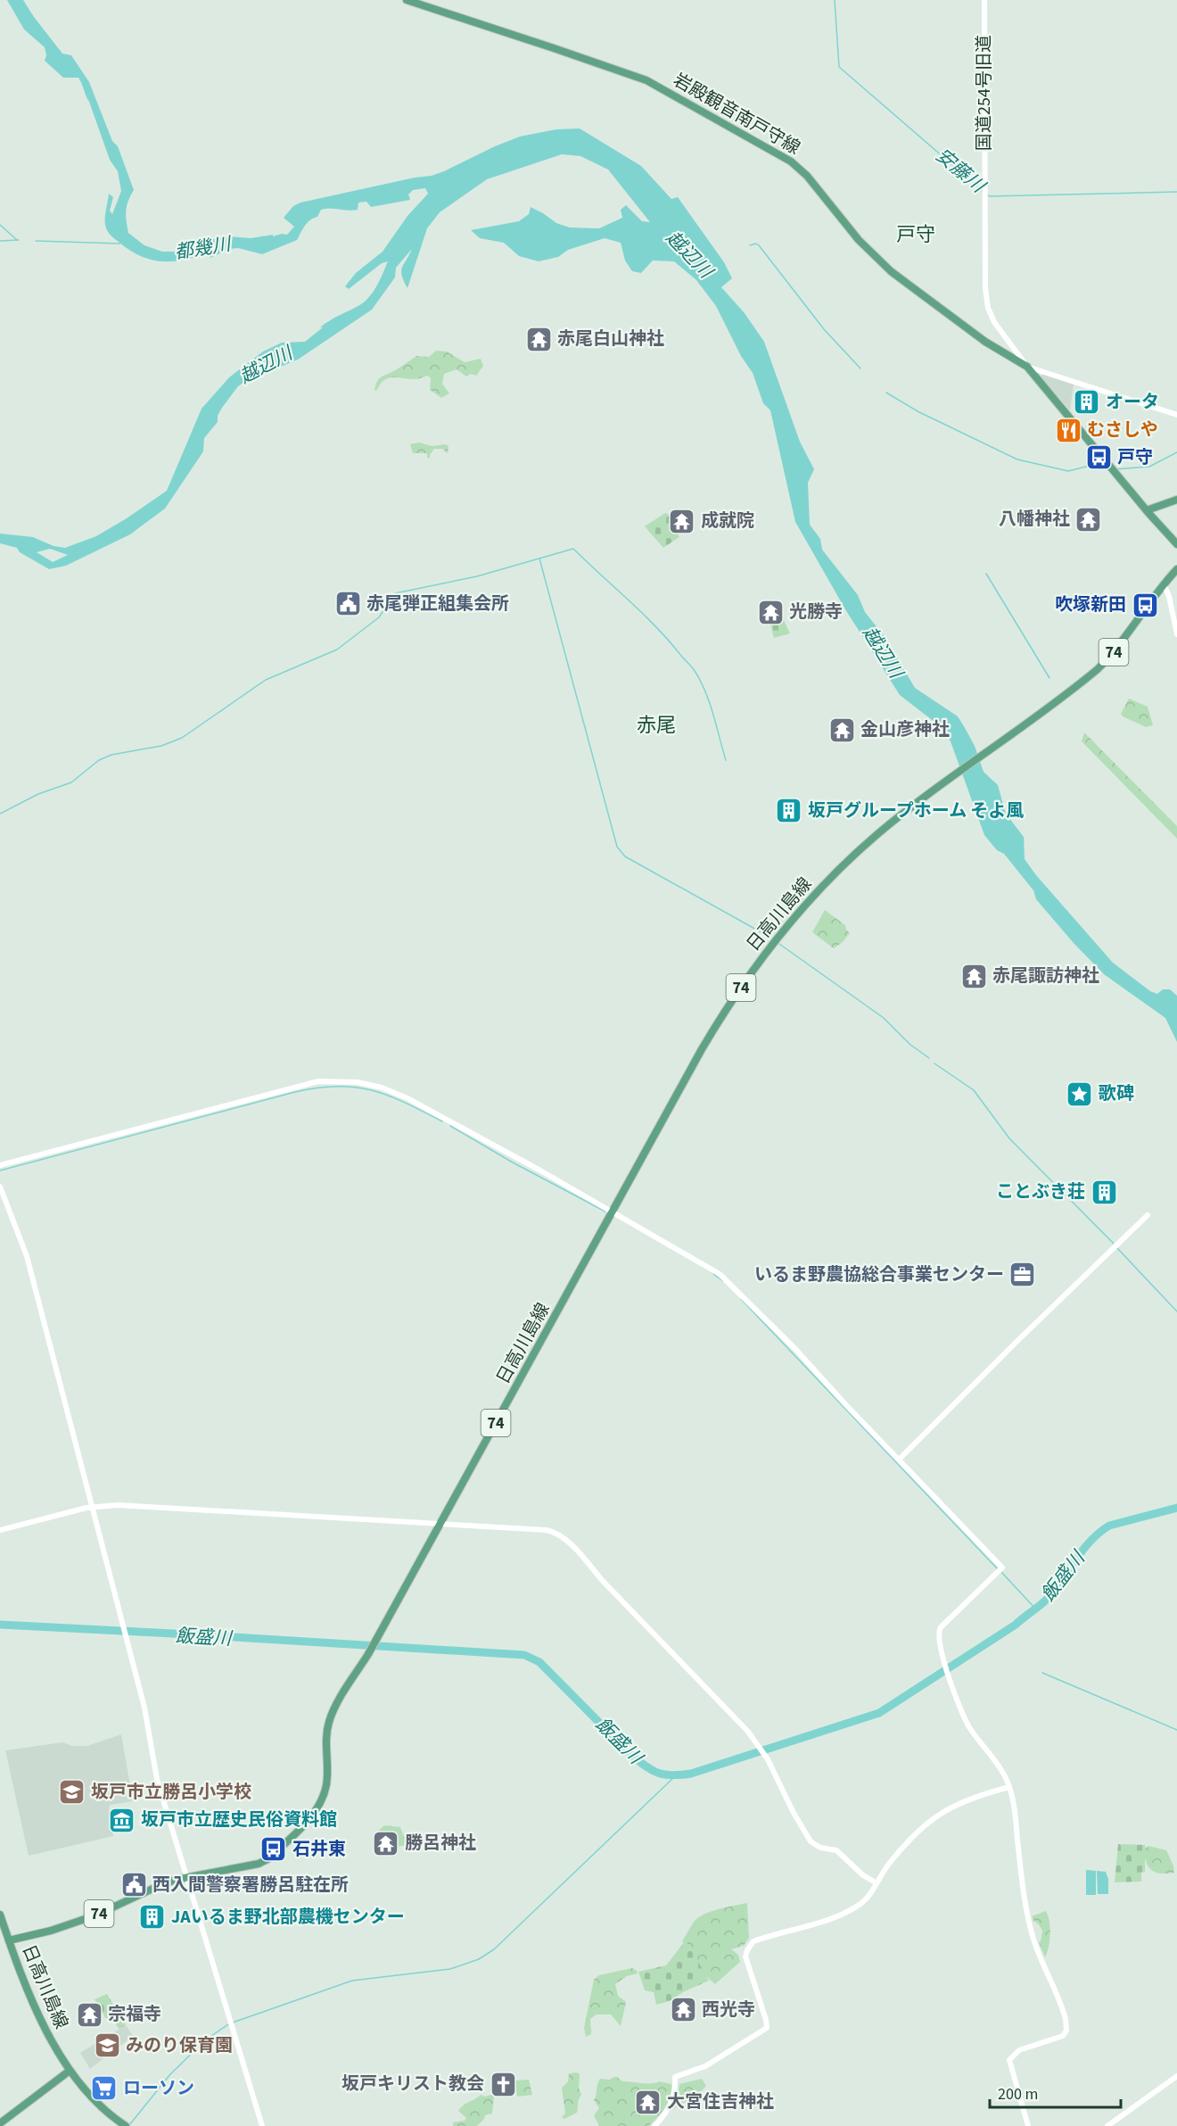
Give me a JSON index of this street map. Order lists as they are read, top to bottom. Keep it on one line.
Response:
{"streets":{"main road":["岩殿観音南戸守線","74","日高川島線"],"street":["国道254号旧道"]},"crossings":[["国道254号旧道","岩殿観音南戸守線"]],"districts":["戸守","赤尾"],"water":["安藤川","都幾川","越辺川","飯盛川"],"places":{"temple":["赤尾白山神社","八幡神社","成就院","光勝寺","金山彦神社","赤尾諏訪神社","勝呂神社","西光寺","宗福寺","大宮住吉神社"],"building":["オータ","坂戸グループホーム そよ風","ことぶき荘","JAいるま野北部農機センター"],"restaurant":["むさしや"],"bus stop":["戸守","吹塚新田","石井東"],"public building":["赤尾弾正組集会所","西入間警察署勝呂駐在所"],"place":["歌碑"],"office":["いるま野農協総合事業センター"],"school or university":["坂戸市立勝呂小学校","みのり保育園"],"museum":["坂戸市立歴史民俗資料館"],"church":["坂戸キリスト教会"],"supermarket":["ローソン"]},"scale_bar":"200 m"}
